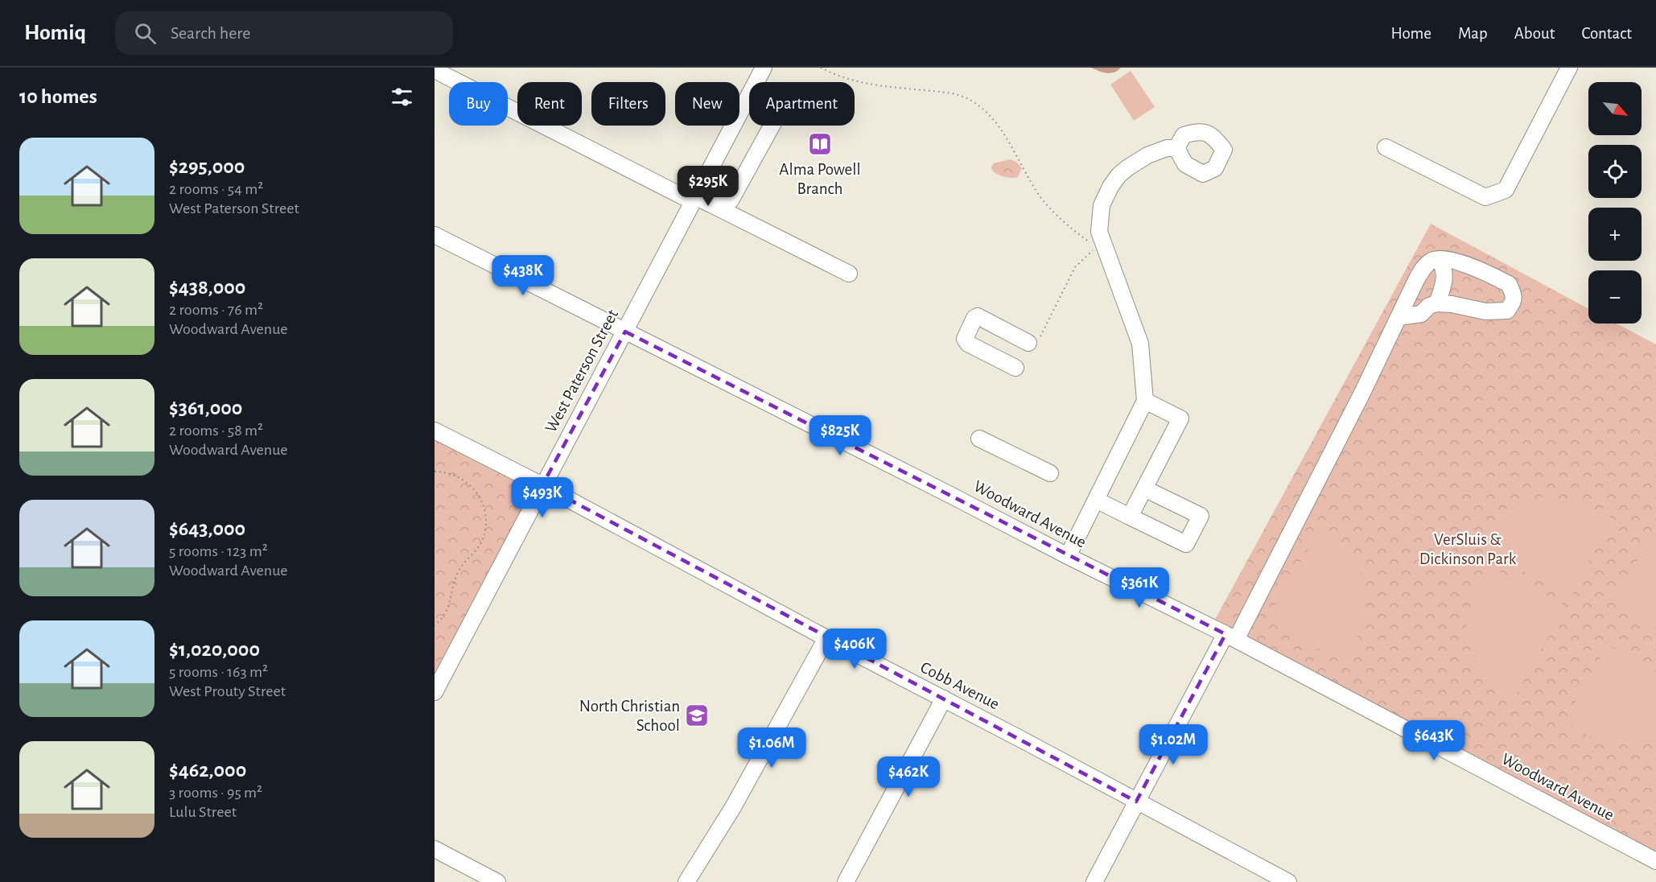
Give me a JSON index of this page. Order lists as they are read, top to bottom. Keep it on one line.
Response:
{"streets":{"street":["West Paterson Street","Woodward Avenue","Cobb Avenue"]},"crossings":[["West Paterson Street","Woodward Avenue"],["West Paterson Street","Cobb Avenue"]],"parks":["VerSluis & Dickinson Park"],"places":{"library":["Alma Powell Branch"],"school or university":["North Christian School"]},"north":"bottom right","page":{"header":"Homiq","search":"Search here","nav":["Home","Map","About","Contact"],"heading":"10 homes","map_buttons":["+","−"],"chip":["Buy","Rent","Filters","New","Apartment"],"list":[{"name":"$295,000","note":"2 rooms · 54 m² · West Paterson Street"},{"name":"$438,000","note":"2 rooms · 76 m² · Woodward Avenue"},{"name":"$361,000","note":"2 rooms · 58 m² · Woodward Avenue"},{"name":"$643,000","note":"5 rooms · 123 m² · Woodward Avenue"},{"name":"$1,020,000","note":"5 rooms · 163 m² · West Prouty Street"},{"name":"$462,000","note":"3 rooms · 95 m² · Lulu Street"}],"price":["$295K","$438K","$825K","$493K","$361K","$406K","$643K","$1.02M","$1.06M","$462K"]}}
